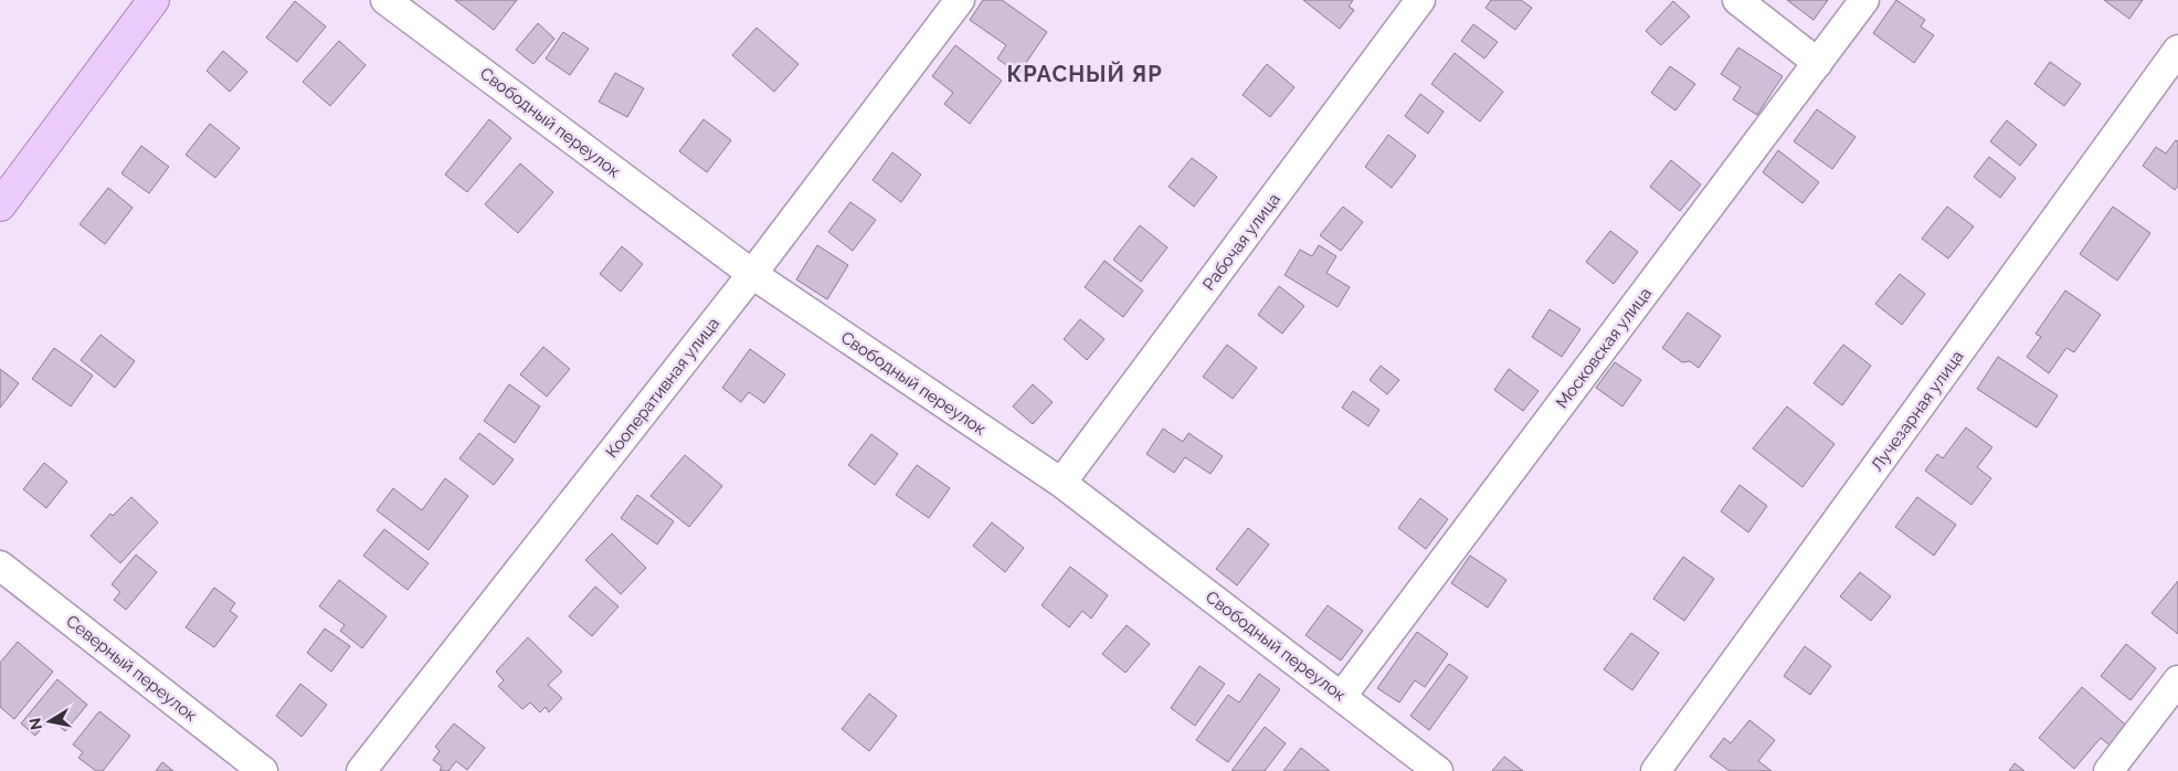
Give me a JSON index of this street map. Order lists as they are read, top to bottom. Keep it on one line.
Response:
{"streets":{"street":["Свободный переулок","Рабочая улица","Московская улица","Кооперативная улица","Лучезарная улица","Северный переулок"]},"crossings":[["Свободный переулок","Рабочая улица"],["Свободный переулок","Московская улица"],["Свободный переулок","Кооперативная улица"]],"districts":["КРАСНЫЙ ЯР"],"north":"left"}
